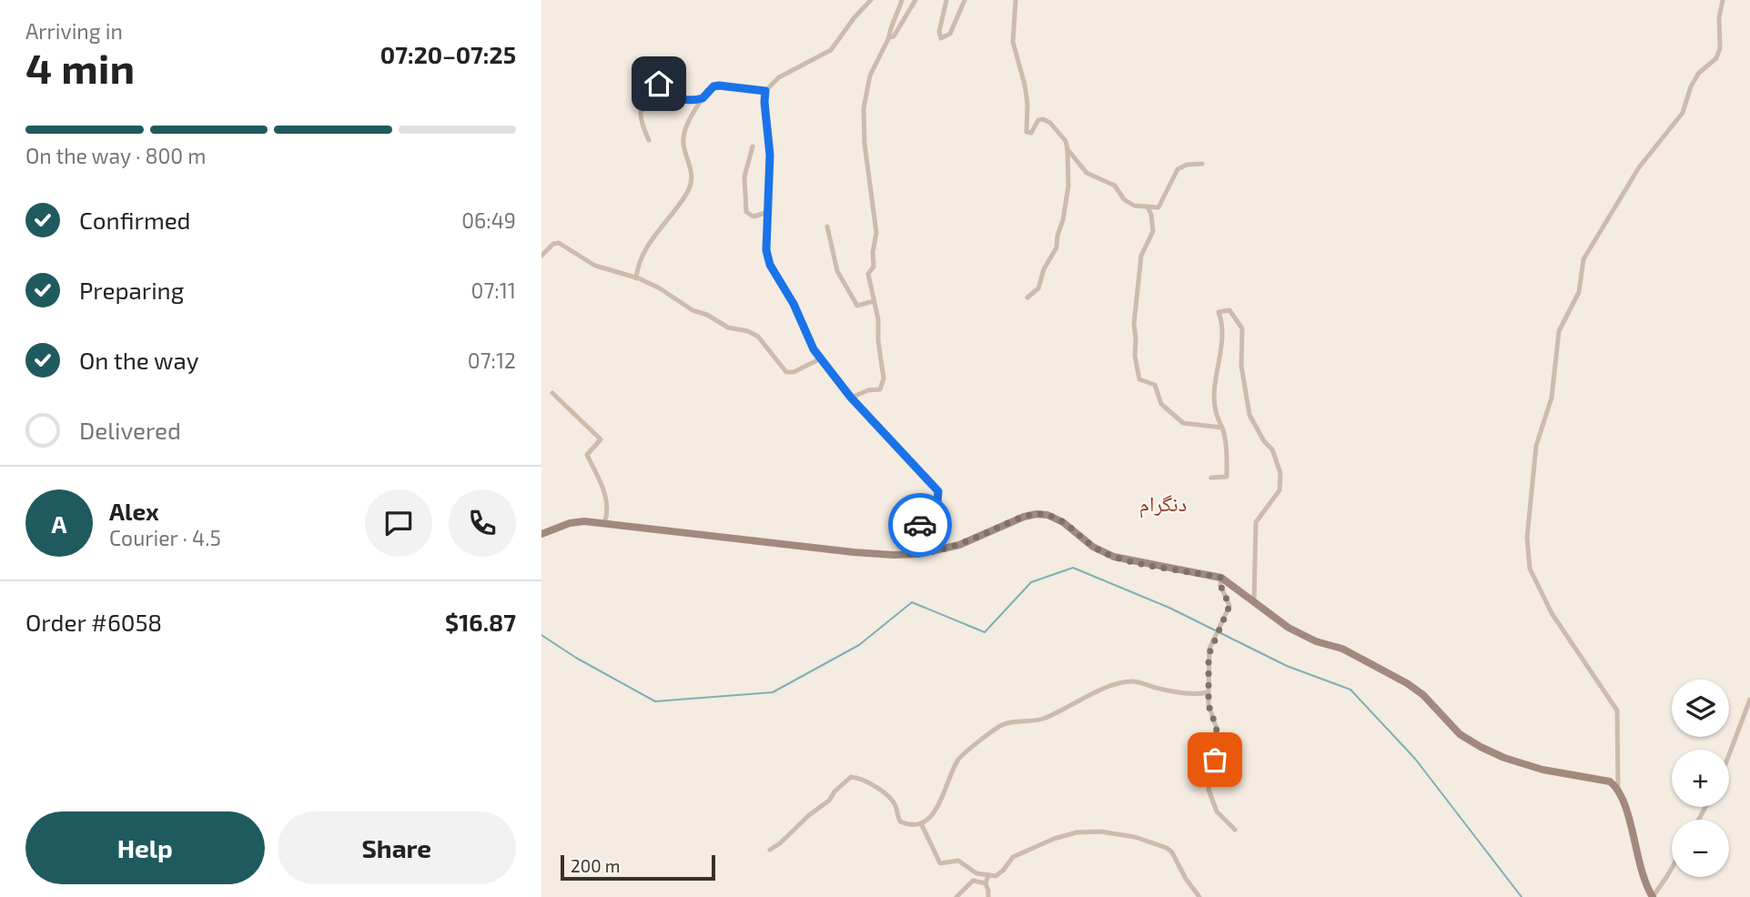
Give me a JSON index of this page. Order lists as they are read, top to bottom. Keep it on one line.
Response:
{"districts":["دنگرام"],"scale_bar":"200 m","page":{"heading":["4 min","Arriving in","07:20–07:25"],"panel":["Alex","Courier · 4.5","Order #6058","$16.87"],"bar":"On the way · 800 m","list":[["Confirmed","06:49"],["Preparing","07:11"],["On the way","07:12"],"Delivered"],"round":"A","map_buttons":["+","−"],"buttons":["Help","Share"],"scale":"200 m"}}
